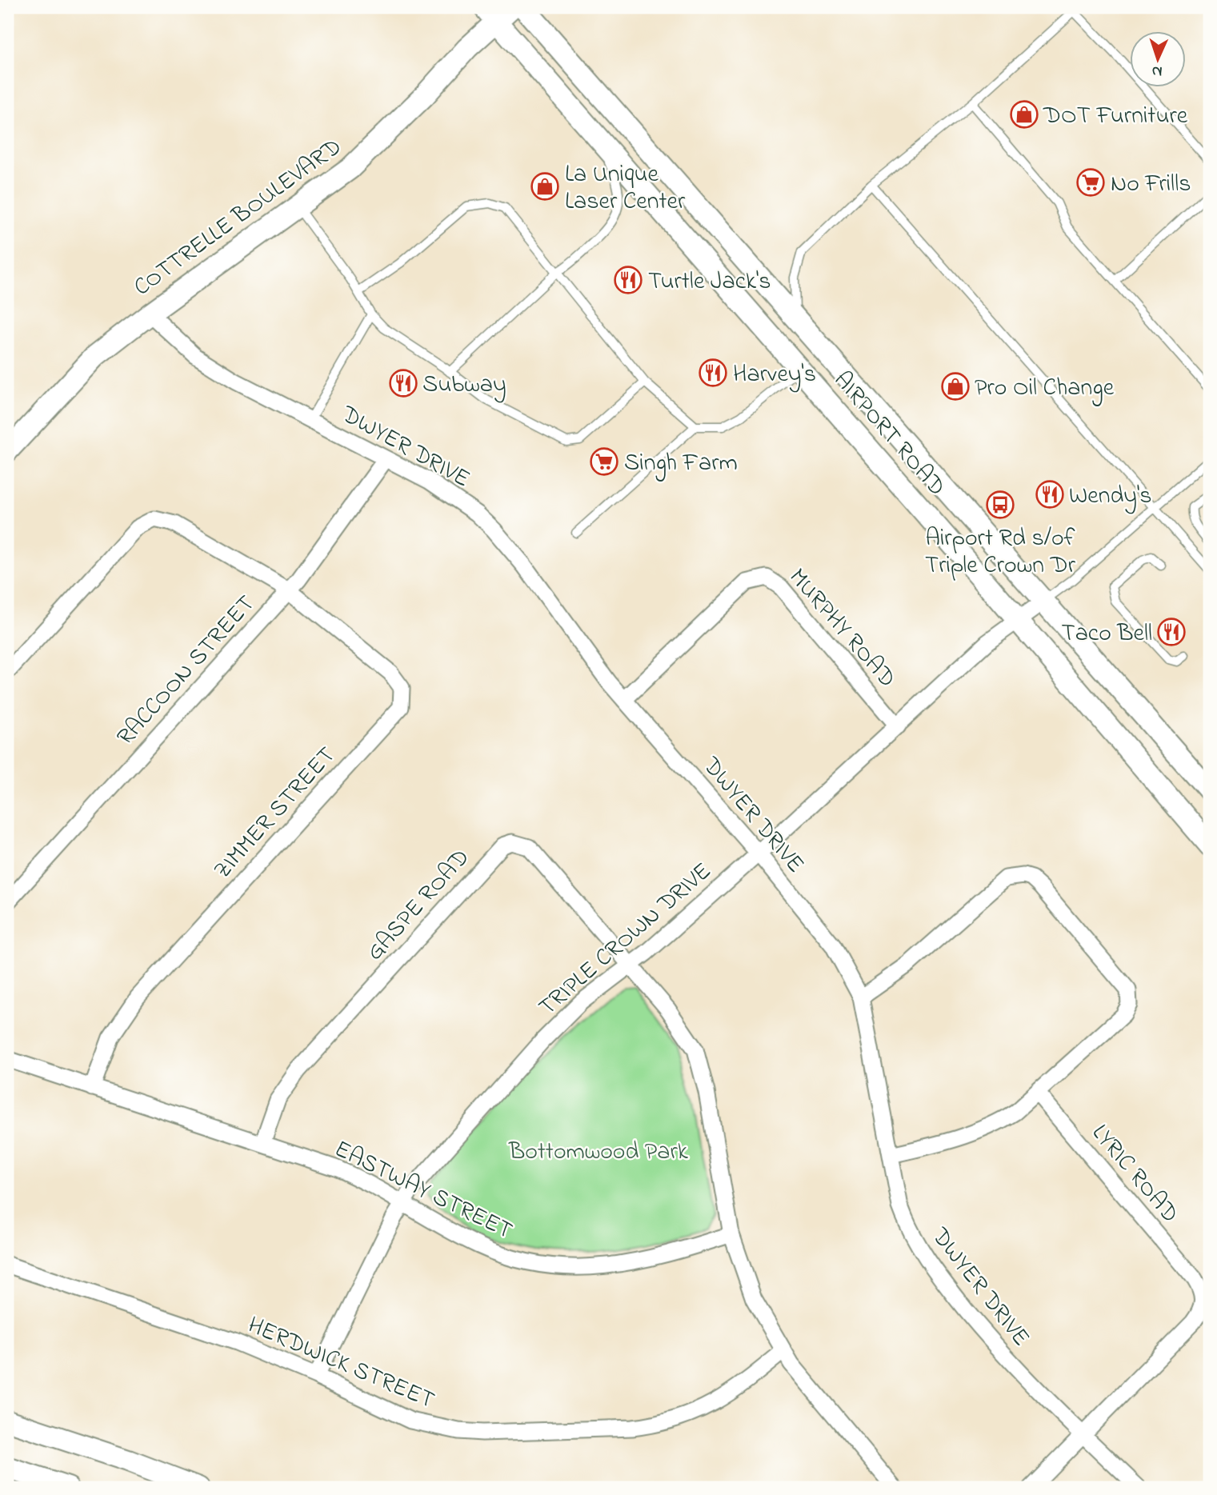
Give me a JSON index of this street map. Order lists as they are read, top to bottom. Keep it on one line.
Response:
{"streets":{"main road":["COTTRELLE BOULEVARD","AIRPORT ROAD"],"street":["DWYER DRIVE","MURPHY ROAD","RACCOON STREET","ZIMMER STREET","GASPE ROAD","TRIPLE CROWN DRIVE","LYRIC ROAD","EASTWAY STREET","HERDWICK STREET"]},"crossings":[["COTTRELLE BOULEVARD","AIRPORT ROAD"],["COTTRELLE BOULEVARD","DWYER DRIVE"],["AIRPORT ROAD","TRIPLE CROWN DRIVE"],["DWYER DRIVE","MURPHY ROAD"],["DWYER DRIVE","RACCOON STREET"],["DWYER DRIVE","TRIPLE CROWN DRIVE"],["DWYER DRIVE","LYRIC ROAD"],["MURPHY ROAD","TRIPLE CROWN DRIVE"],["RACCOON STREET","ZIMMER STREET"],["ZIMMER STREET","EASTWAY STREET"],["GASPE ROAD","TRIPLE CROWN DRIVE"],["GASPE ROAD","EASTWAY STREET"],["GASPE ROAD","HERDWICK STREET"],["TRIPLE CROWN DRIVE","EASTWAY STREET"],["TRIPLE CROWN DRIVE","HERDWICK STREET"]],"parks":["Bottomwood Park"],"places":{"shop":["DOT Furniture","La Unique Laser Center","Pro Oil Change"],"supermarket":["No Frills","Singh Farm"],"restaurant":["Turtle Jack's","Harvey's","Subway","Wendy's","Taco Bell"],"bus stop":["Airport Rd s/of Triple Crown Dr"]},"north":"bottom"}
